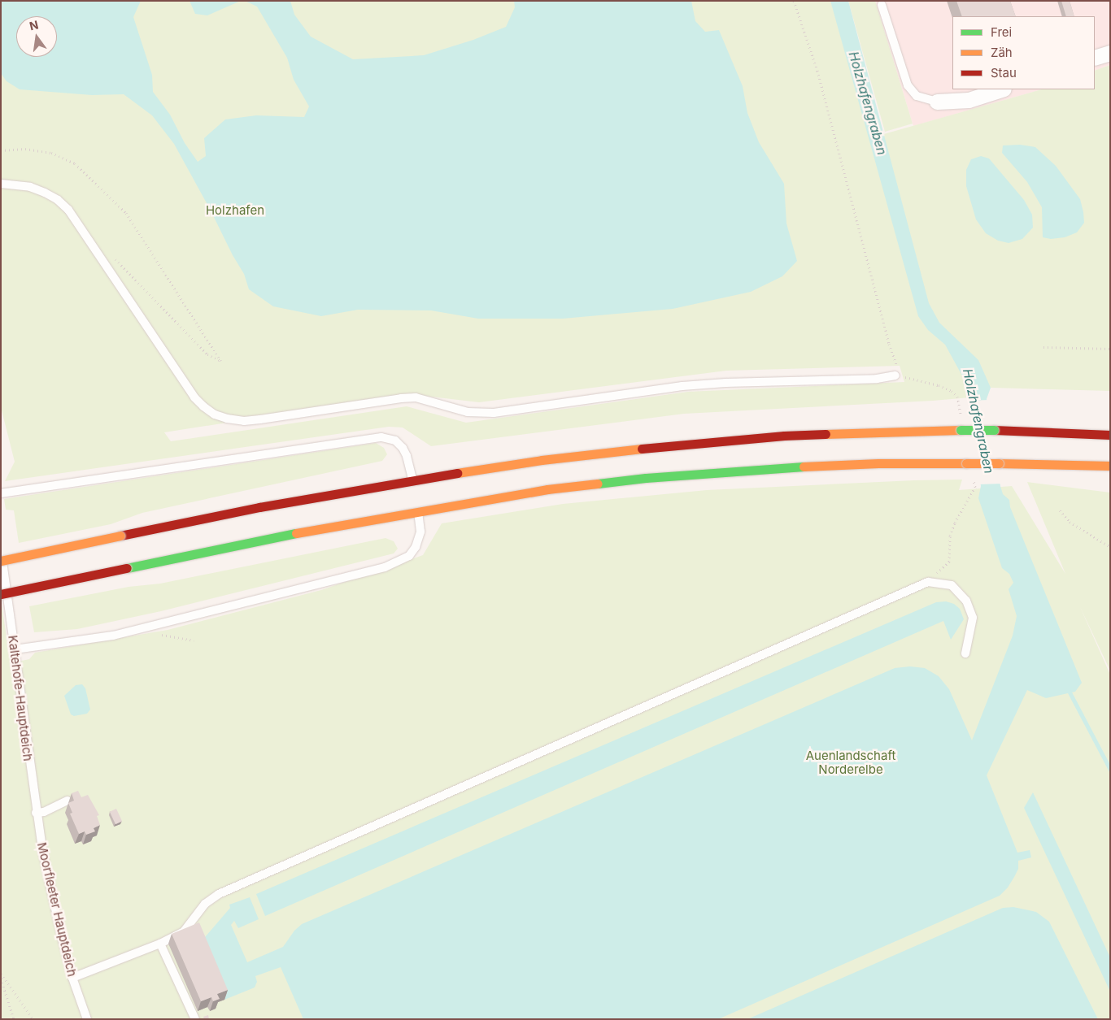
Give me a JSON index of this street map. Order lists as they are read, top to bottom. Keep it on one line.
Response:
{"streets":{"lane":["Kaltehofe-Hauptdeich","Moorfleeter Hauptdeich"]},"crossings":[["Kaltehofe-Hauptdeich","Moorfleeter Hauptdeich"]],"water":["Holzhafengraben"],"parks":["Holzhafen","Auenlandschaft Norderelbe"],"legend":["Frei","Zäh","Stau"],"north":"top"}
